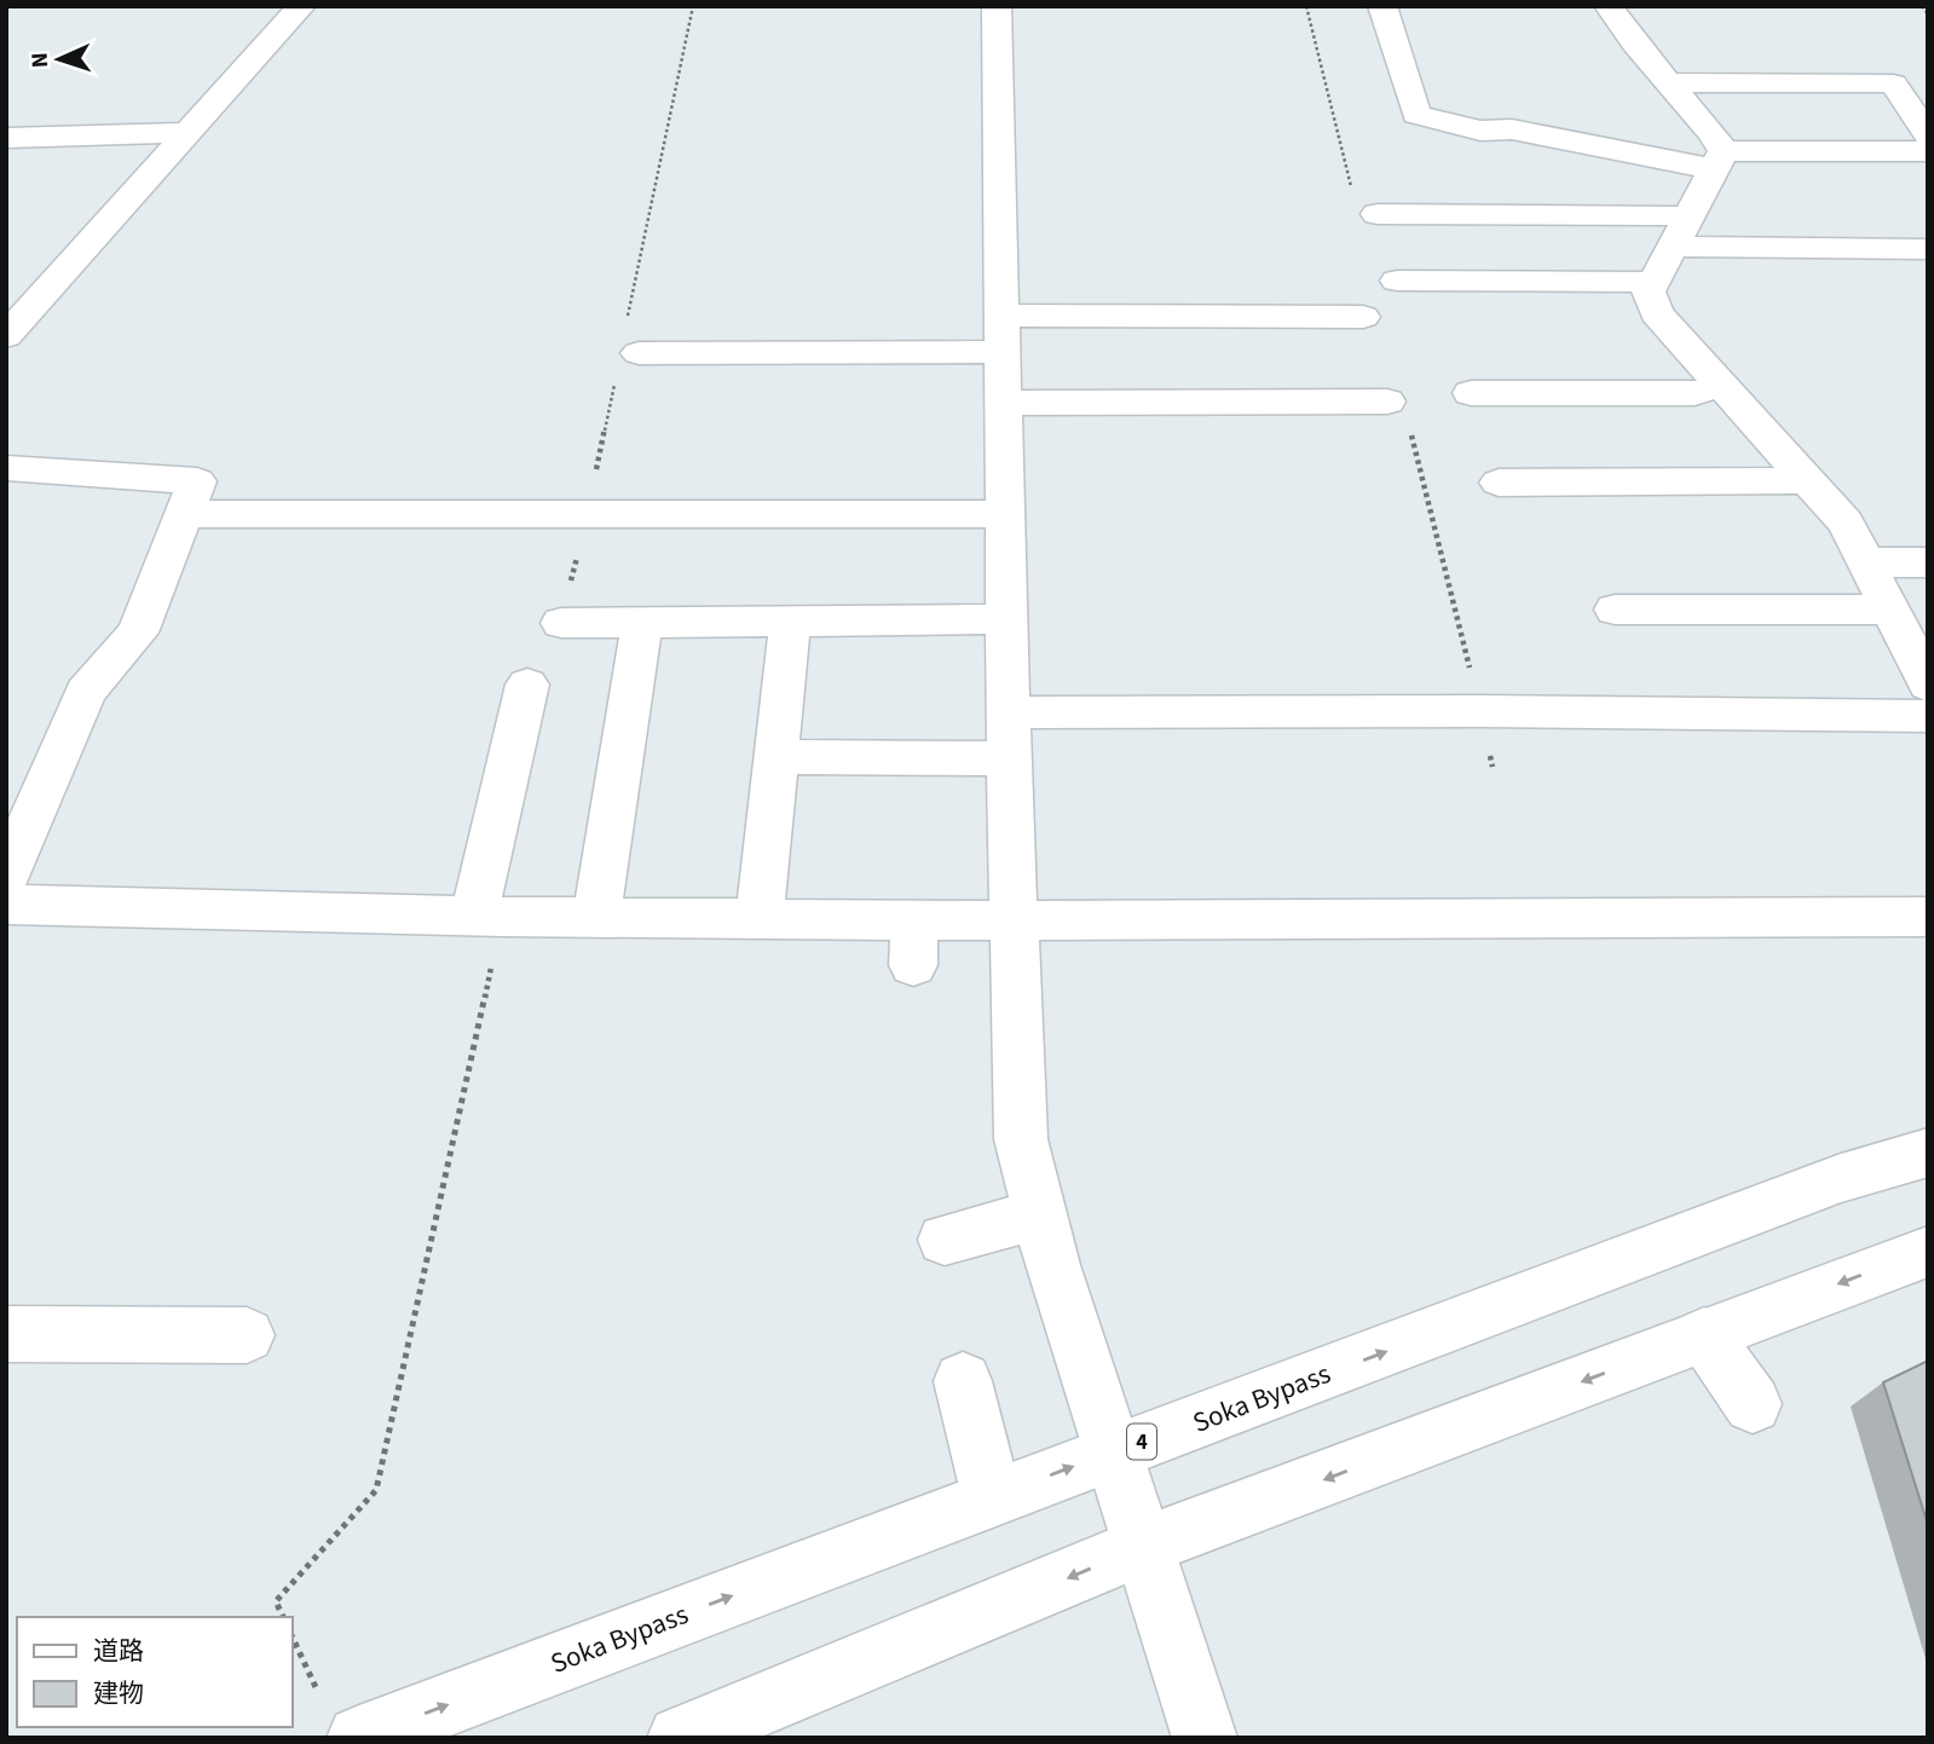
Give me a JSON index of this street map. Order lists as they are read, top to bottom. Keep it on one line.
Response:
{"streets":{"main road":["Soka Bypass","4"]},"legend":["道路","建物"],"north":"left"}
